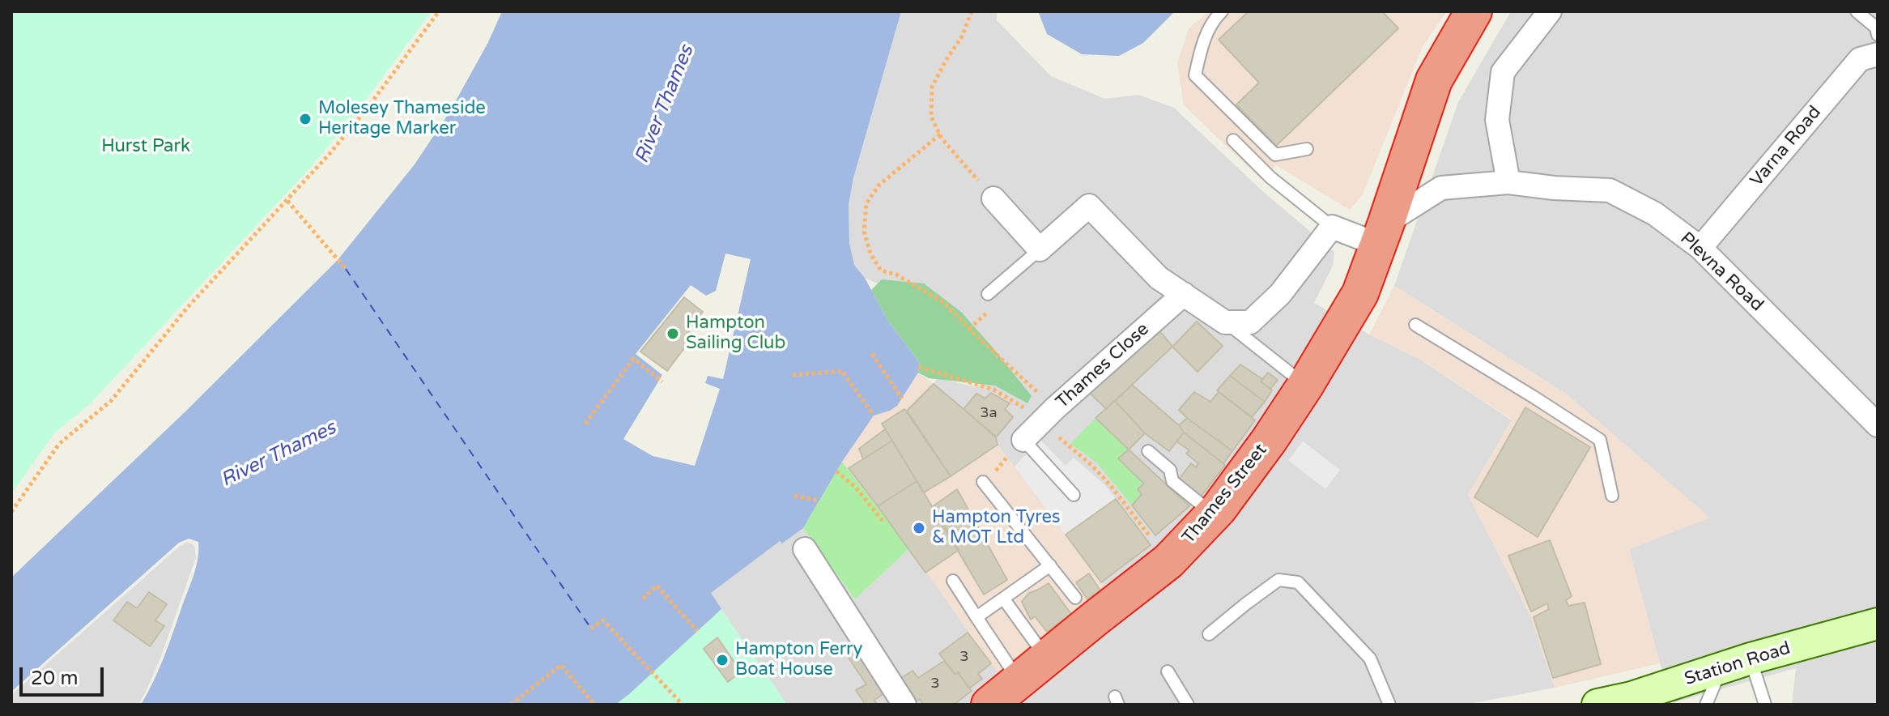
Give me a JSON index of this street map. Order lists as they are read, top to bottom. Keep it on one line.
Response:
{"streets":{"highway":["Thames Street"],"street":["Varna Road","Plevna Road","Thames Close","Station Road"]},"crossings":[["Varna Road","Plevna Road"],["Plevna Road","Thames Street"]],"water":["River Thames"],"parks":["Hurst Park"],"places":["Molesey Thameside Heritage Marker","Hampton Sailing Club","Hampton Tyres & MOT Ltd","Hampton Ferry Boat House"],"house_numbers":["3a","3","3"],"scale_bar":"20 m"}
